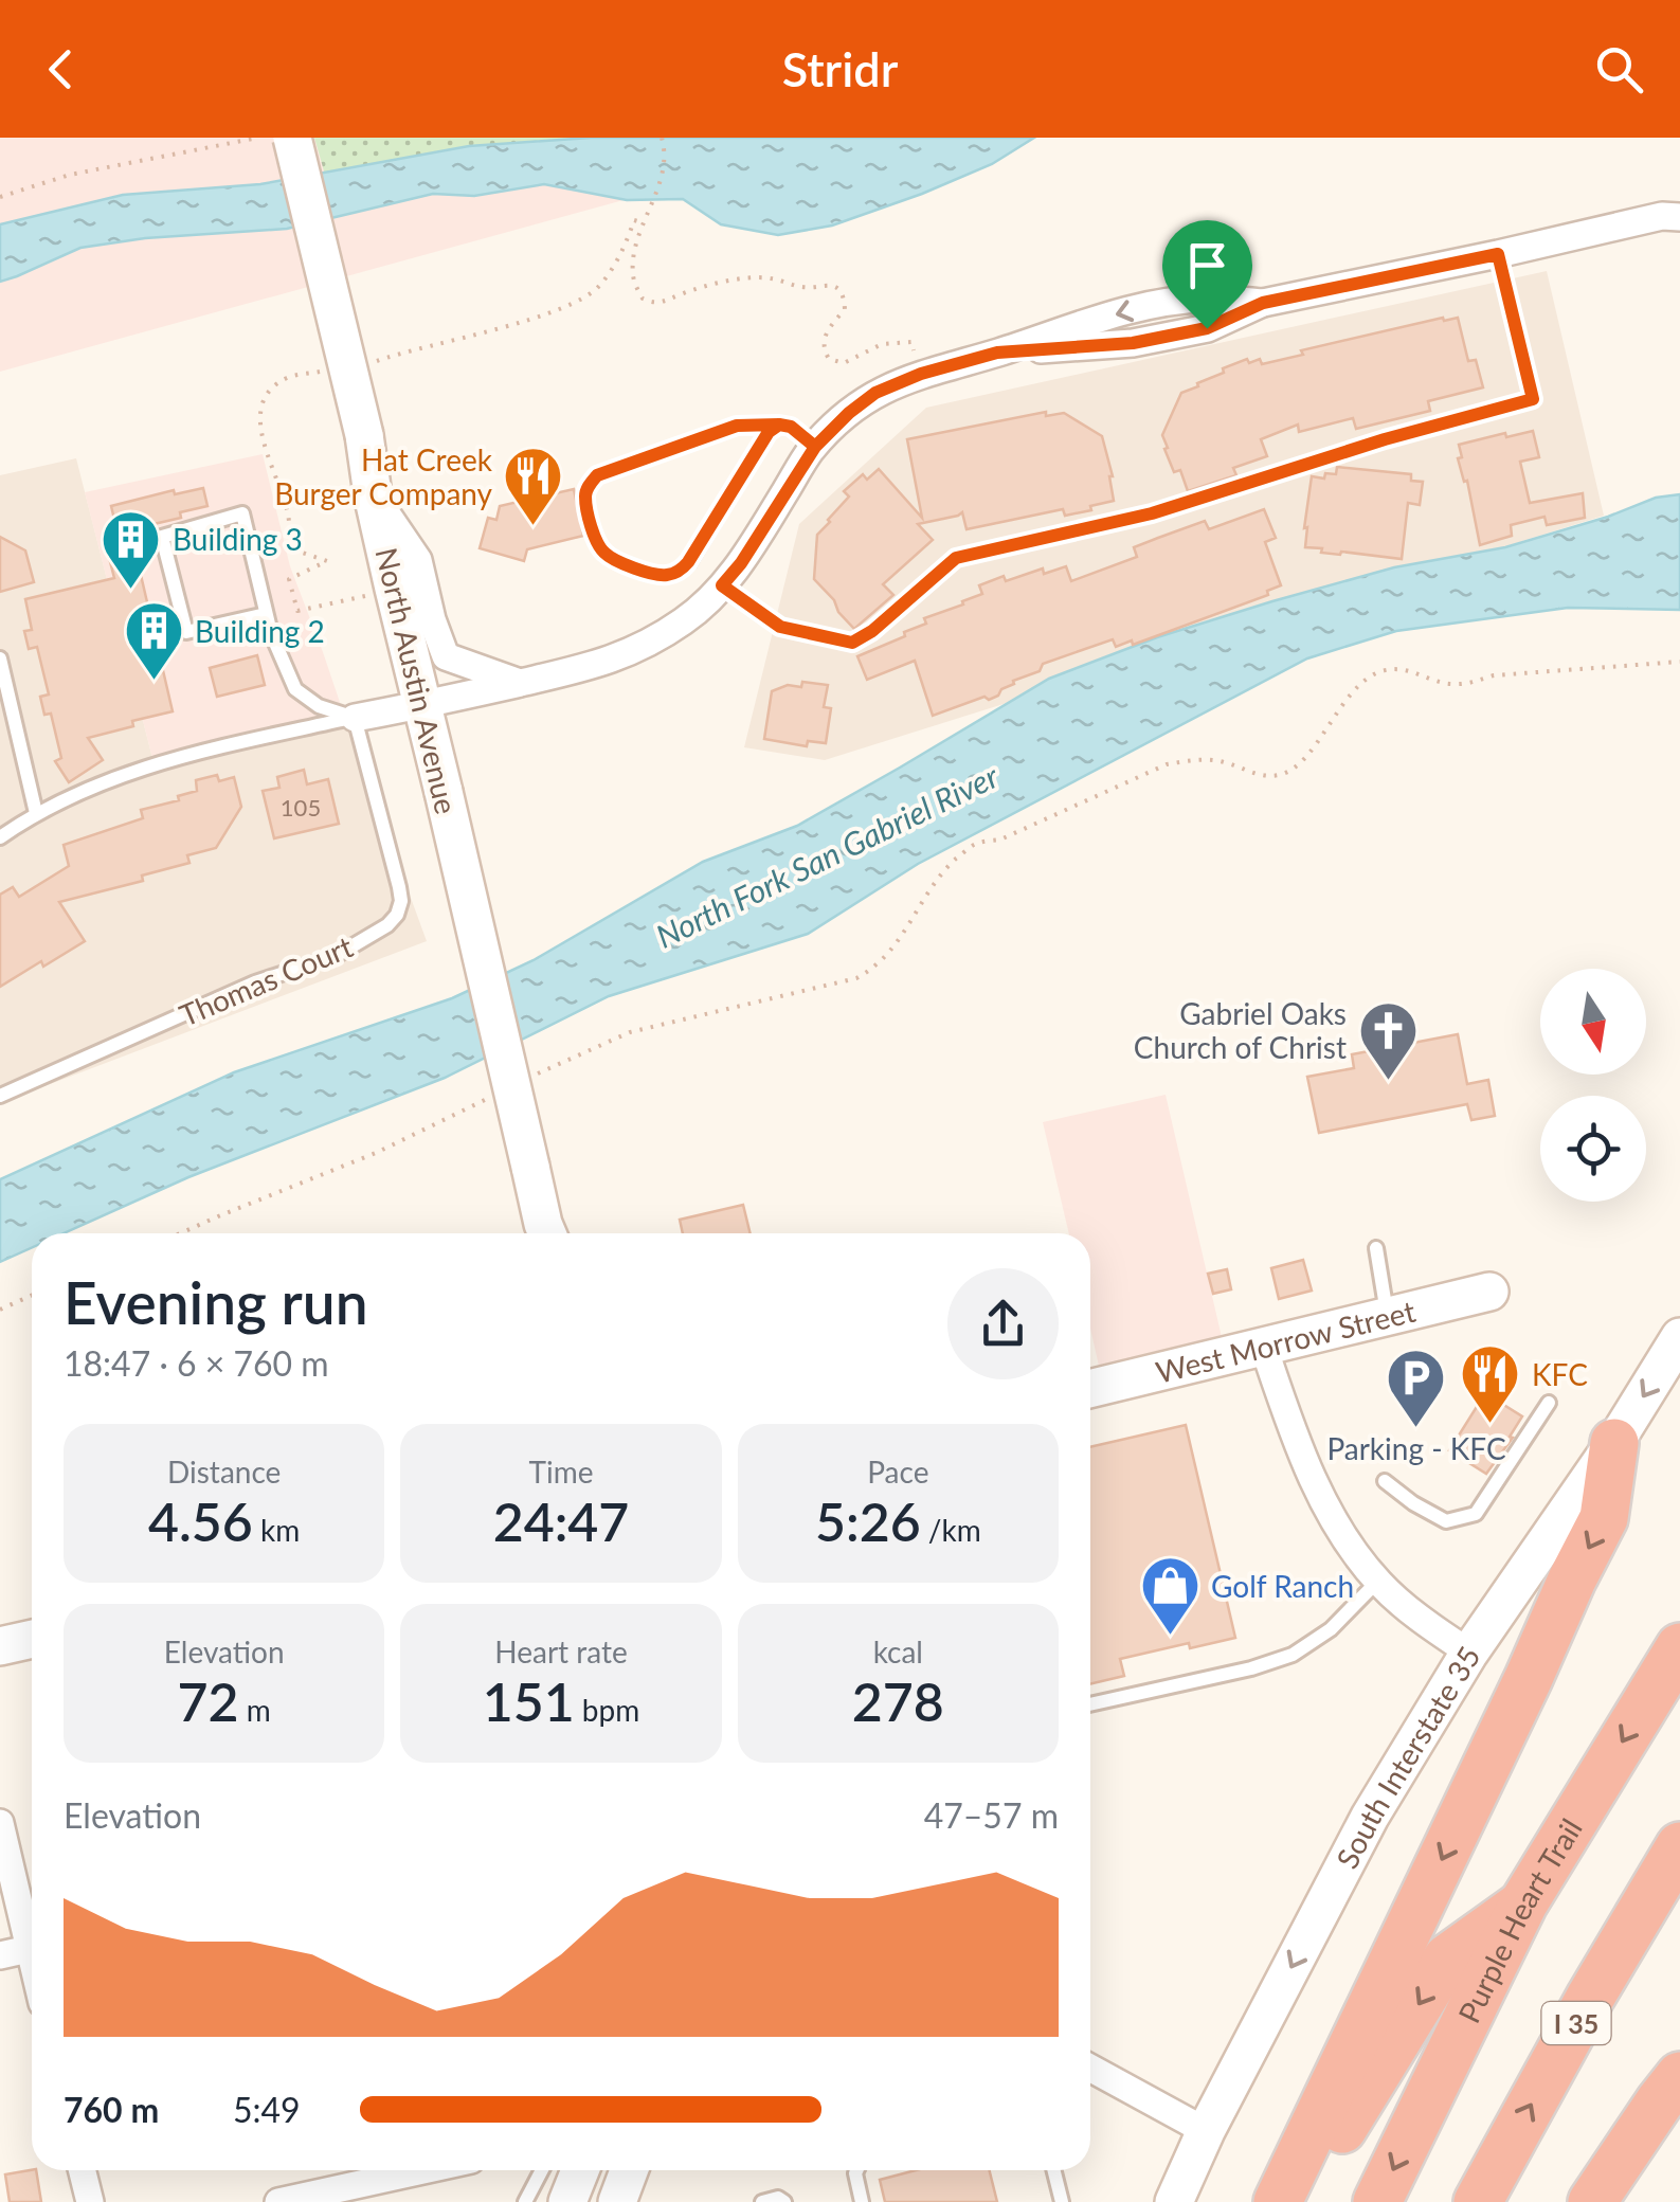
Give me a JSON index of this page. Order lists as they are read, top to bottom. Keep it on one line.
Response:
{"streets":{"highway":["Purple Heart Trail","I 35"],"main road":["North Austin Avenue","West Morrow Street","South Interstate 35"],"lane":["Thomas Court"]},"one_way":["South Interstate 35"],"water":["North Fork San Gabriel River"],"places":{"restaurant":["Hat Creek Burger Company","KFC"],"building":["Building 3","Building 2"],"church":["Gabriel Oaks Church of Christ"],"parking":["Parking - KFC"],"shop":["Golf Ranch"]},"house_numbers":["105"],"north":"bottom","page":{"header":"Stridr","heading":["Evening run","18:47 · 6 × 760 m"],"stats":[["Distance","4.56 km"],["Time","24:47"],["Pace","5:26 /km"],["Elevation","72 m"],["Heart rate","151 bpm"],["kcal","278"]],"chart":["Elevation","47–57 m"],"list":[{"name":"760 m","note":"5:49"}]}}
